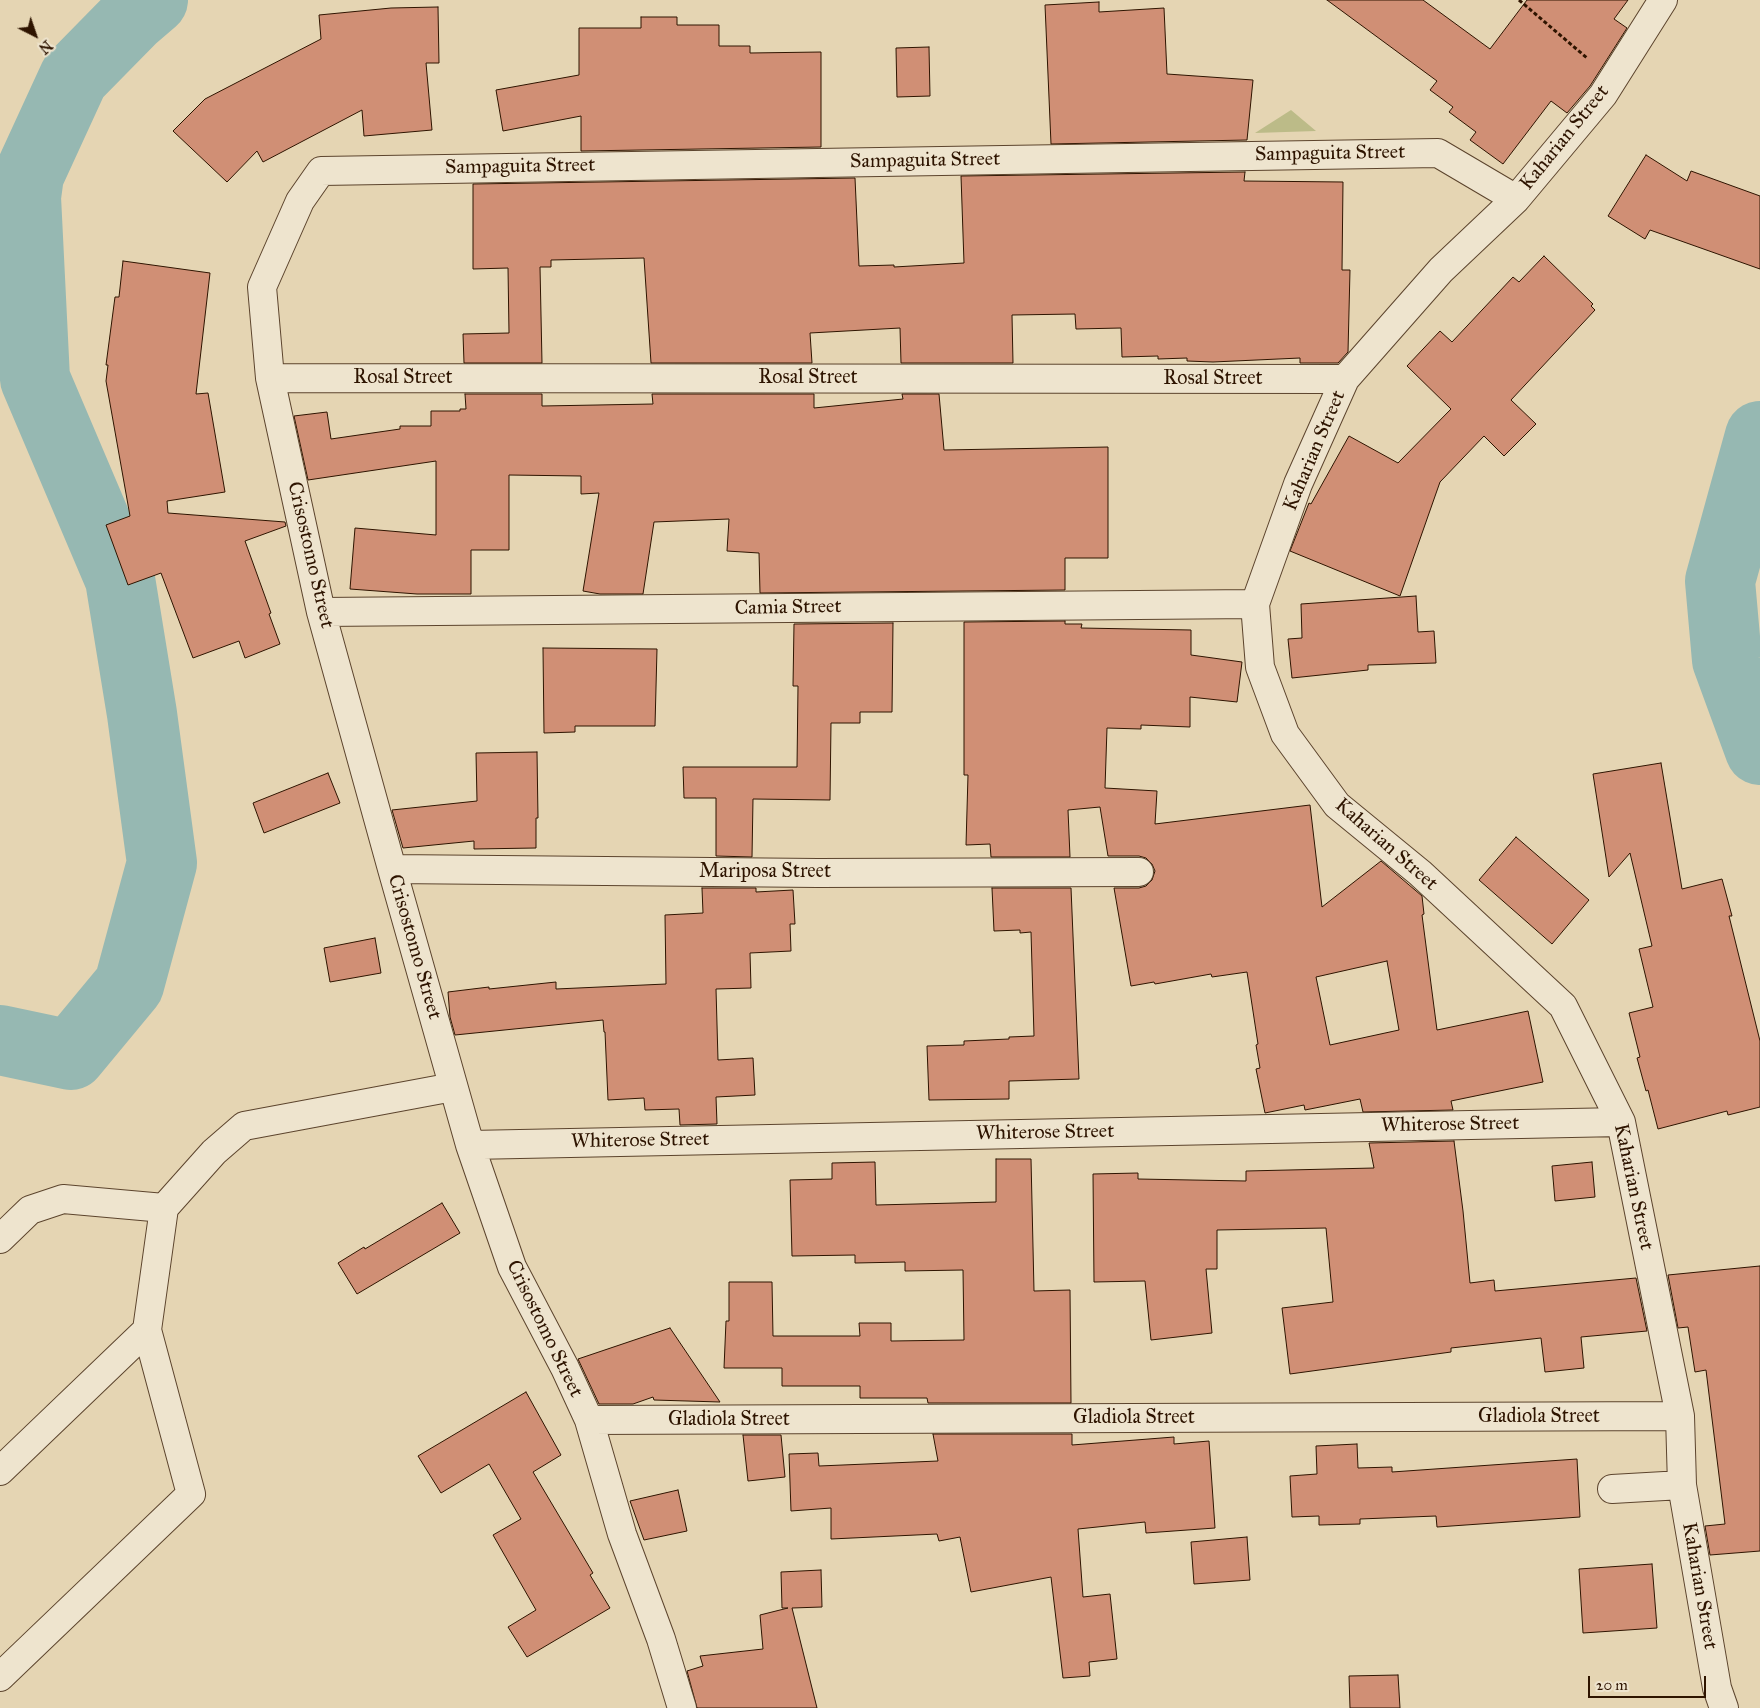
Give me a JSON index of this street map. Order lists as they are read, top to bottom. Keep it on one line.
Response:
{"streets":{"street":["Kaharian Street","Sampaguita Street","Rosal Street","Crisostomo Street","Camia Street","Mariposa Street","Whiterose Street","Gladiola Street"]},"crossings":[["Kaharian Street","Sampaguita Street"],["Kaharian Street","Rosal Street"],["Kaharian Street","Camia Street"],["Kaharian Street","Whiterose Street"],["Kaharian Street","Gladiola Street"],["Sampaguita Street","Crisostomo Street"],["Rosal Street","Crisostomo Street"],["Crisostomo Street","Camia Street"],["Crisostomo Street","Mariposa Street"],["Crisostomo Street","Whiterose Street"],["Crisostomo Street","Gladiola Street"]],"scale_bar":"20 m","north":"bottom right"}
